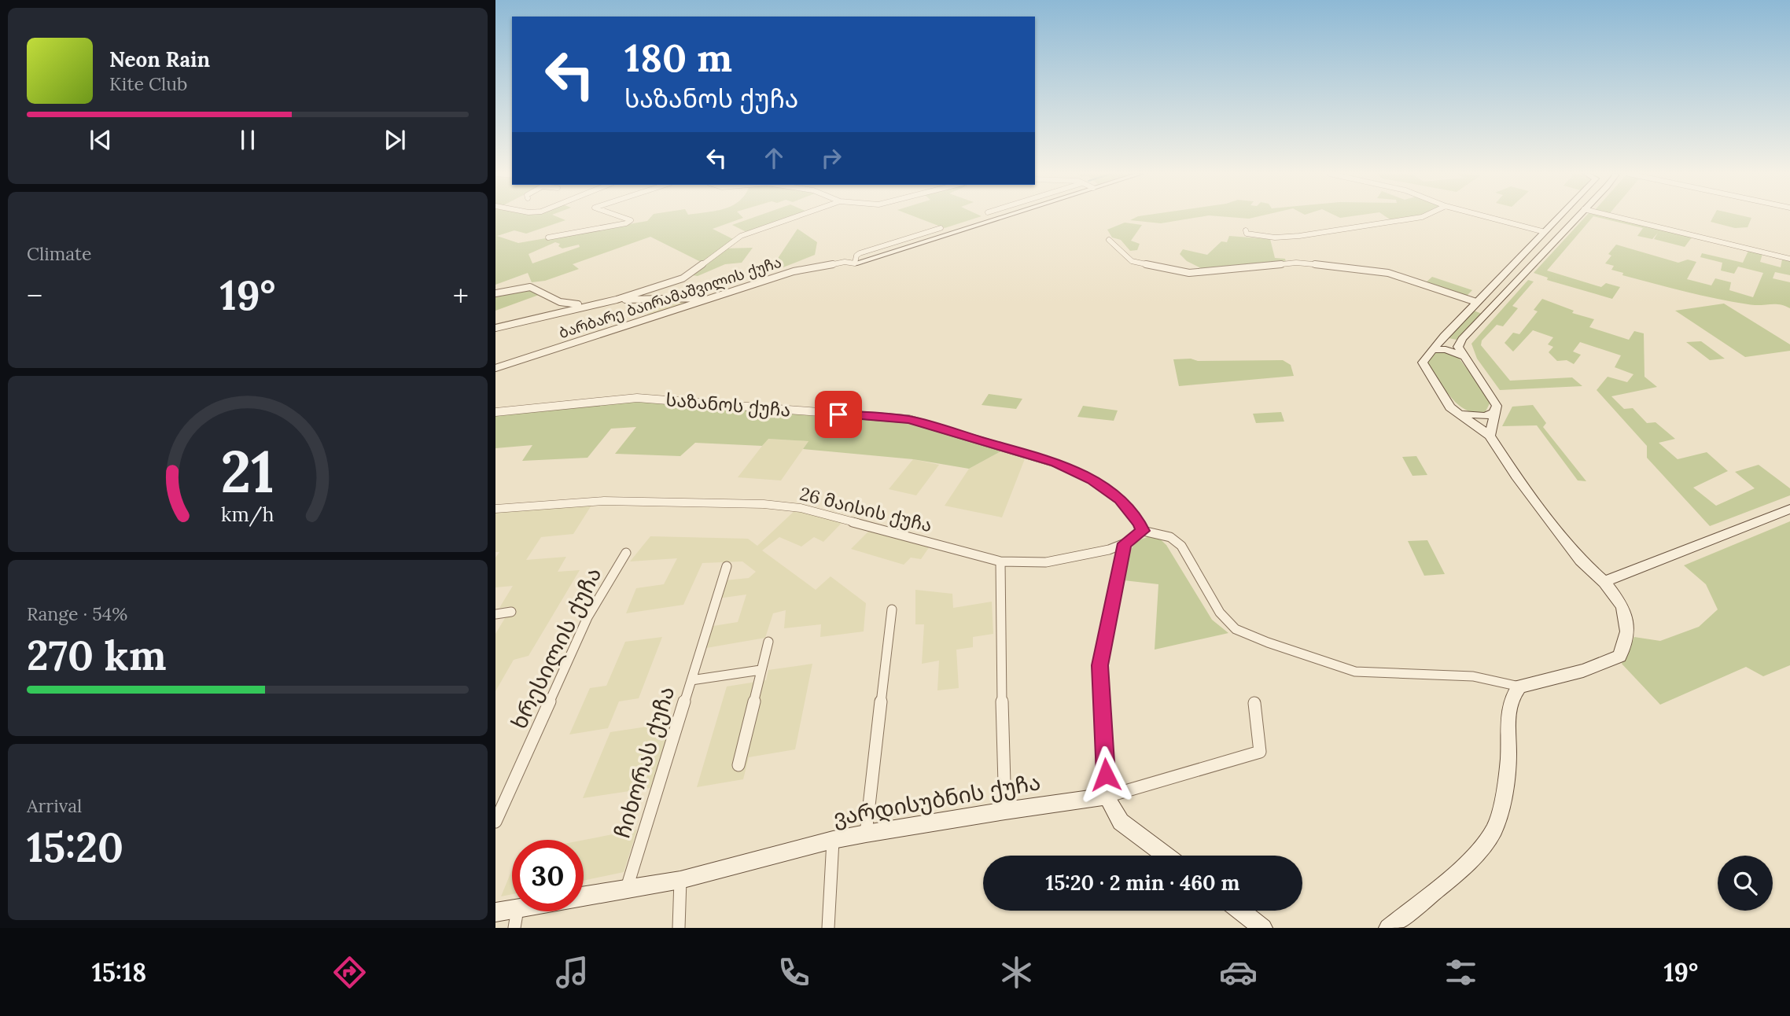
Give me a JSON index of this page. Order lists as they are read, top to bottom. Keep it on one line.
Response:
{"streets":{"street":["ბარბარე ბაირამაშვილის ქუჩა","საზანოს ქუჩა","26 მაისის ქუჩა","ხრესილის ქუჩა","ჩიხორას ქუჩა","ვარდისუბნის ქუჩა"]},"crossings":[["ჩიხორას ქუჩა","ვარდისუბნის ქუჩა"]],"page":{"turn":["180 m","საზანოს ქუჩა"],"song":["Neon Rain","Kite Club"],"tile":["Climate",["Range · 54%","270 km"],["Arrival","15:20"]],"heat":["−","19°","+"],"limit":"30","trip":"15:20 · 2 min · 460 m","tabs":["15:18","19°"],"gauge":["21","km/h"]}}
